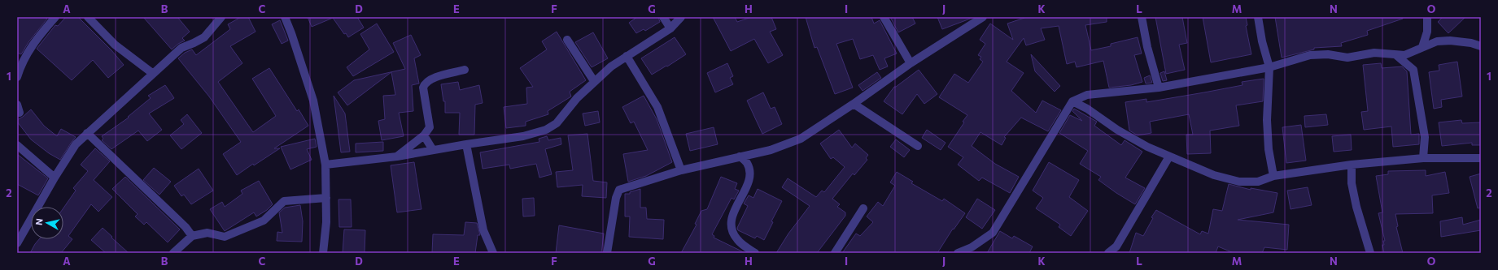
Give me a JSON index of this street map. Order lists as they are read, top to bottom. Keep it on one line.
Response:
{"north":"left","grid":{"columns":["A","B","C","D","E","F","G","H","I","J","K","L","M","N","O"],"rows":["1","2"]}}
